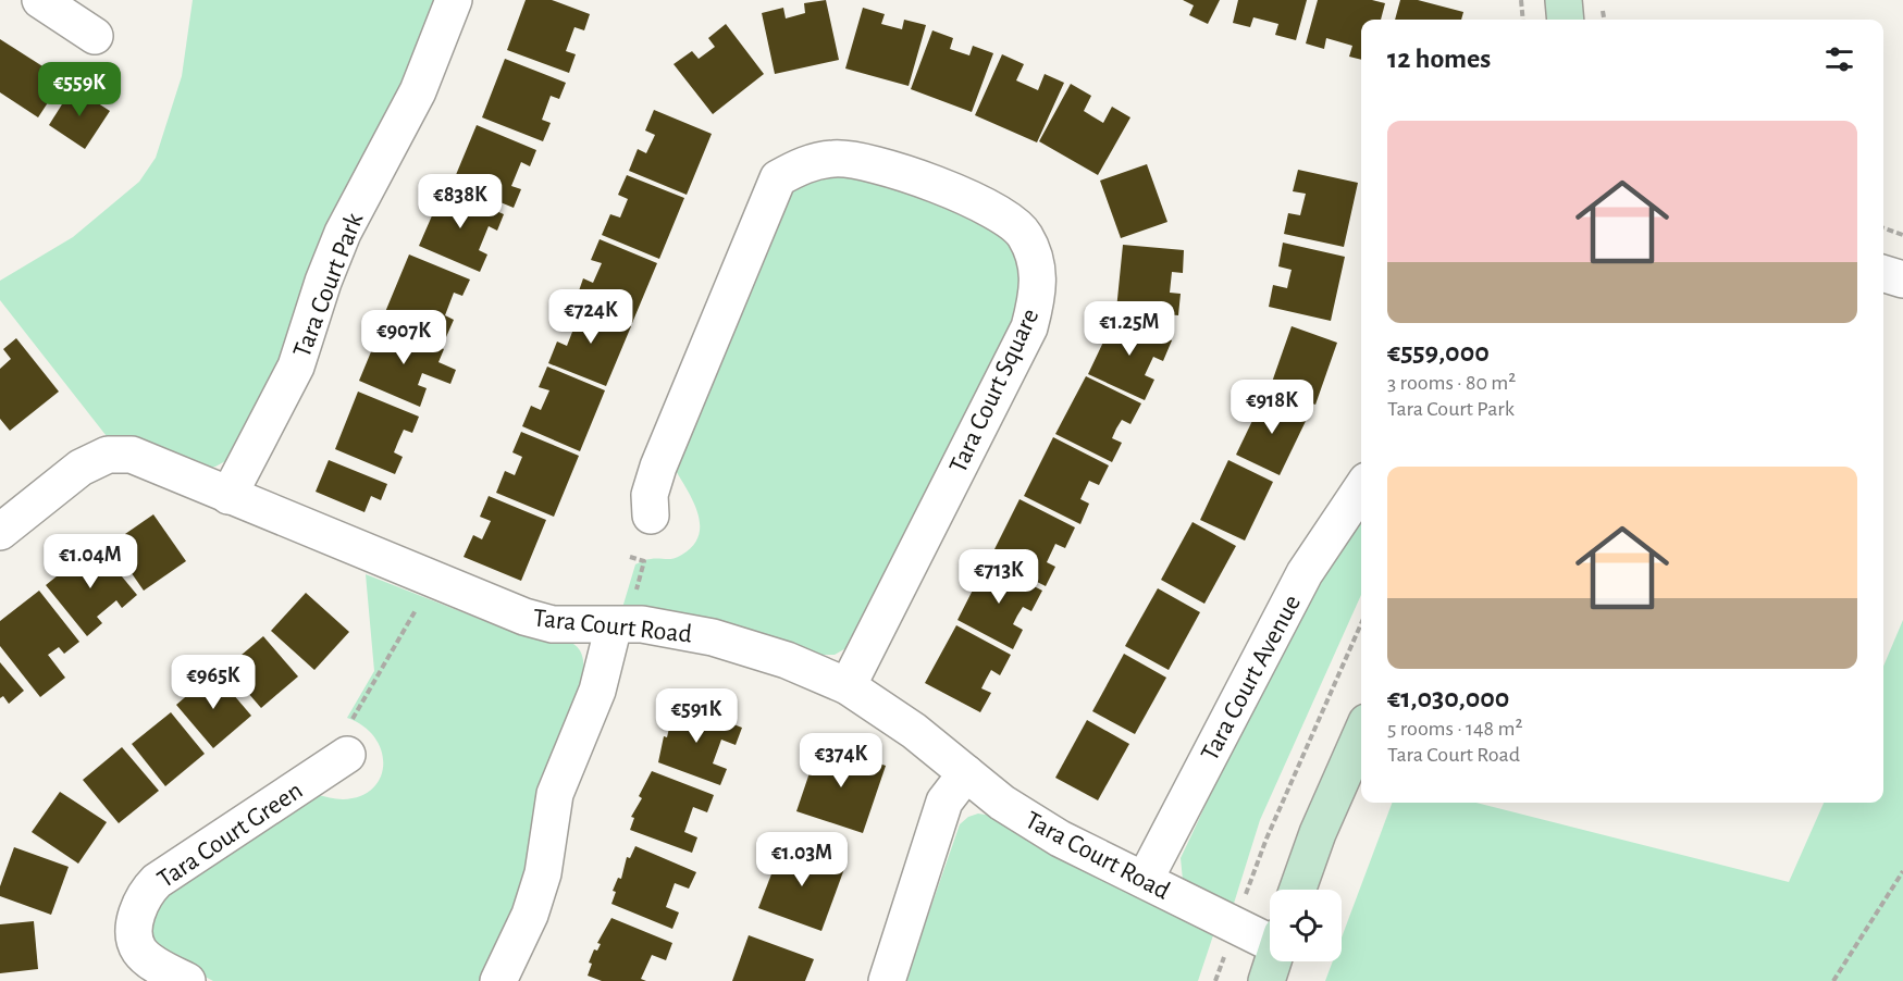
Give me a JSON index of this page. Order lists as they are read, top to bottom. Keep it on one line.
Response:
{"streets":{"street":["Tara Court Park","Tara Court Square","Tara Court Road","Tara Court Avenue","Tara Court Green"]},"crossings":[["Tara Court Park","Tara Court Road"],["Tara Court Square","Tara Court Road"],["Tara Court Road","Tara Court Avenue"]],"page":{"heading":"12 homes","price":["€559K","€838K","€724K","€1.25M","€907K","€918K","€1.04M","€713K","€965K","€591K","€374K","€1.03M"],"list":[{"name":"€559,000","note":"3 rooms · 80 m² · Tara Court Park"},{"name":"€1,030,000","note":"5 rooms · 148 m² · Tara Court Road"}]}}
